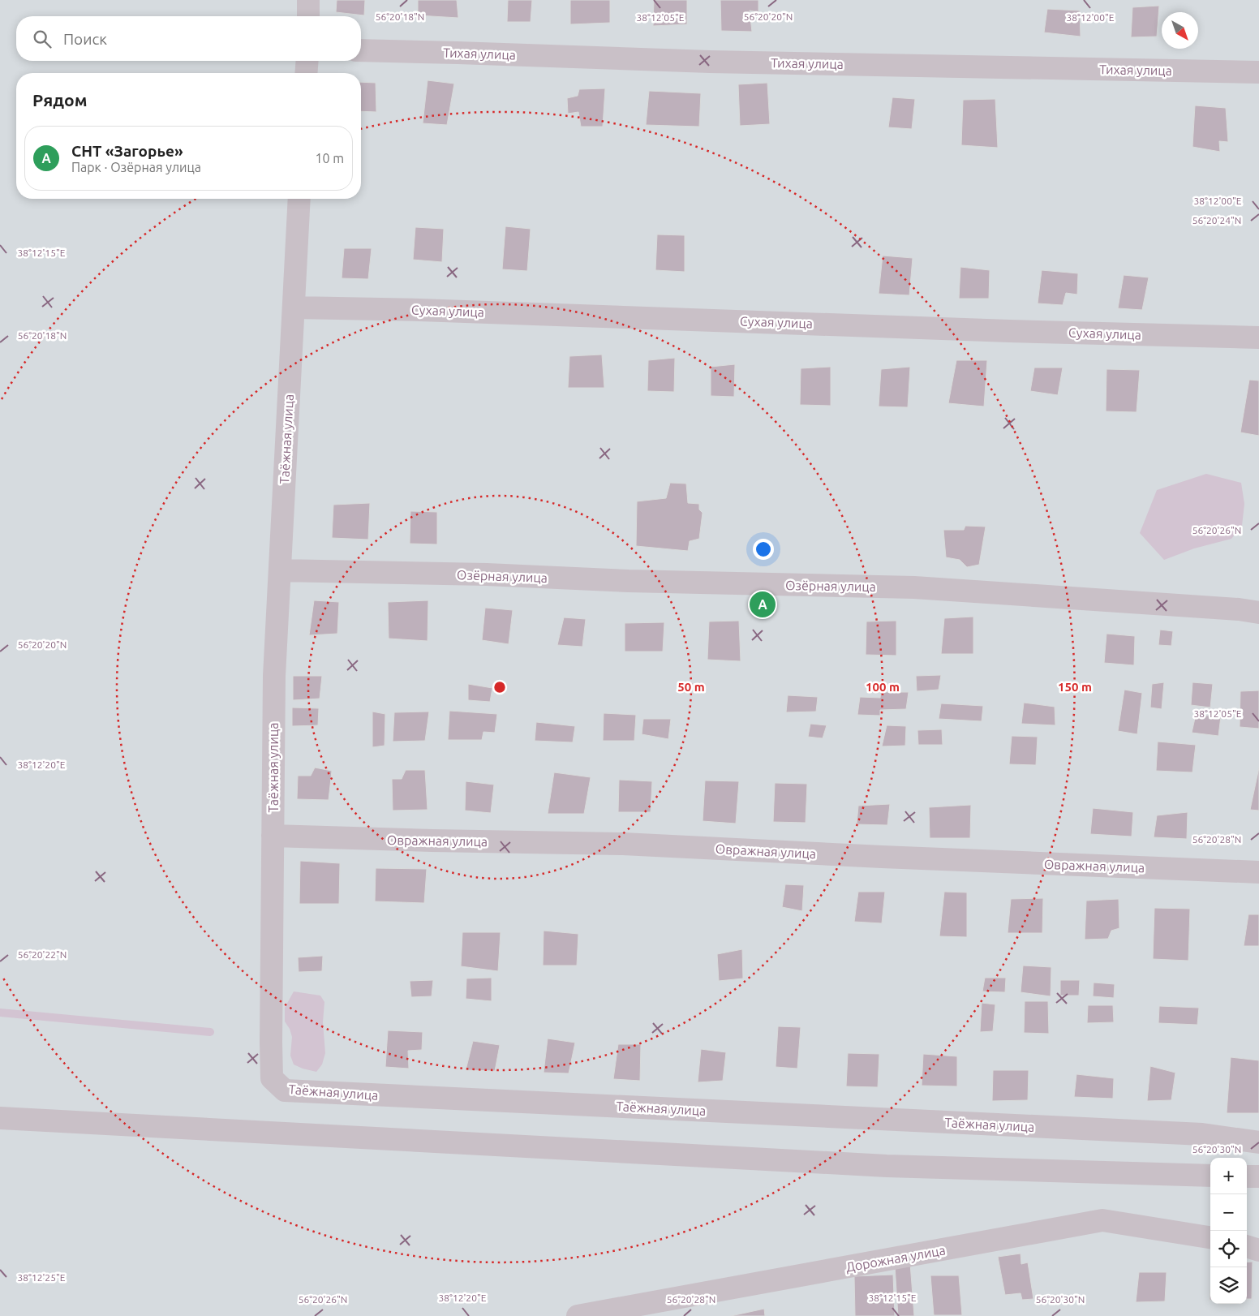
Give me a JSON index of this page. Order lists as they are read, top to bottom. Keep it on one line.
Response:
{"streets":{"street":["Тихая улица","Сухая улица","Таёжная улица","Озёрная улица","Овражная улица","Дорожная улица"]},"crossings":[["Сухая улица","Таёжная улица"],["Таёжная улица","Озёрная улица"],["Таёжная улица","Овражная улица"]],"north":"bottom right","page":{"search":"Поиск","heading":"Рядом","list":[{"mark":"A","name":"СНТ «Загорье»","note":"Парк · Озёрная улица","value":"10 m"}],"pins":"A","map_buttons":["+","−"]},"coordinates":["56°20'18\"N","56°20'20\"N","38°12'05\"E","38°12'00\"E","56°20'24\"N","38°12'15\"E","56°20'26\"N","38°12'20\"E","56°20'28\"N","56°20'22\"N","56°20'30\"N","38°12'25\"E"],"rings":["50 m","100 m","150 m"]}
